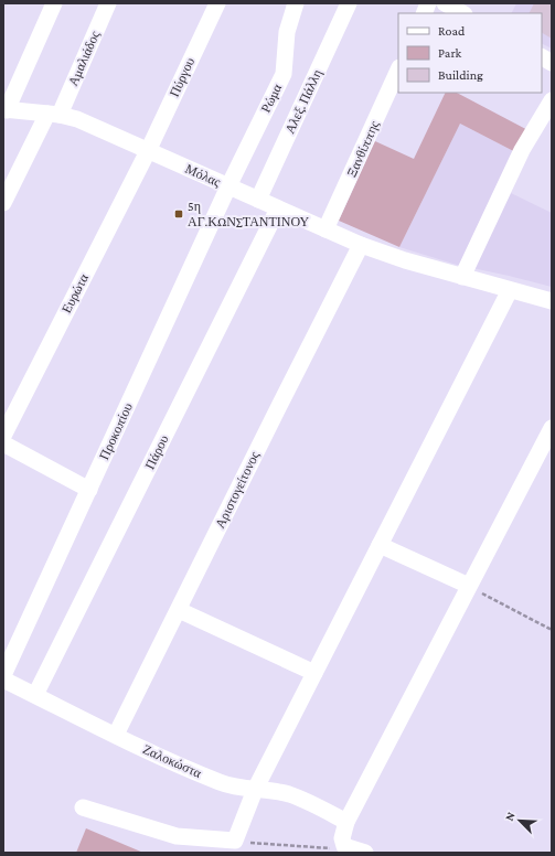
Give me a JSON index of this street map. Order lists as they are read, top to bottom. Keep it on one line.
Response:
{"streets":{"street":["Αμαλιάδος","Πύργου","Ρώμα","Αλεξ. Πάλλη","Ξανθίππης","Μόλας","Ευρώτα","Προκοπίου","Πάρου","Αριστογείτονος","Ζαλοκώστα"]},"crossings":[["Αμαλιάδος","Μόλας"],["Πύργου","Μόλας"],["Πύργου","Ευρώτα"],["Ρώμα","Μόλας"],["Ρώμα","Προκοπίου"],["Αλεξ. Πάλλη","Μόλας"],["Ξανθίππης","Μόλας"],["Μόλας","Ευρώτα"],["Μόλας","Προκοπίου"],["Μόλας","Πάρου"],["Μόλας","Αριστογείτονος"],["Πάρου","Ζαλοκώστα"],["Αριστογείτονος","Ζαλοκώστα"]],"places":{"transit":["5η ΑΓ.ΚΩΝΣΤΑΝΤΙΝΟΥ"]},"legend":["Road","Park","Building"],"north":"top left"}
